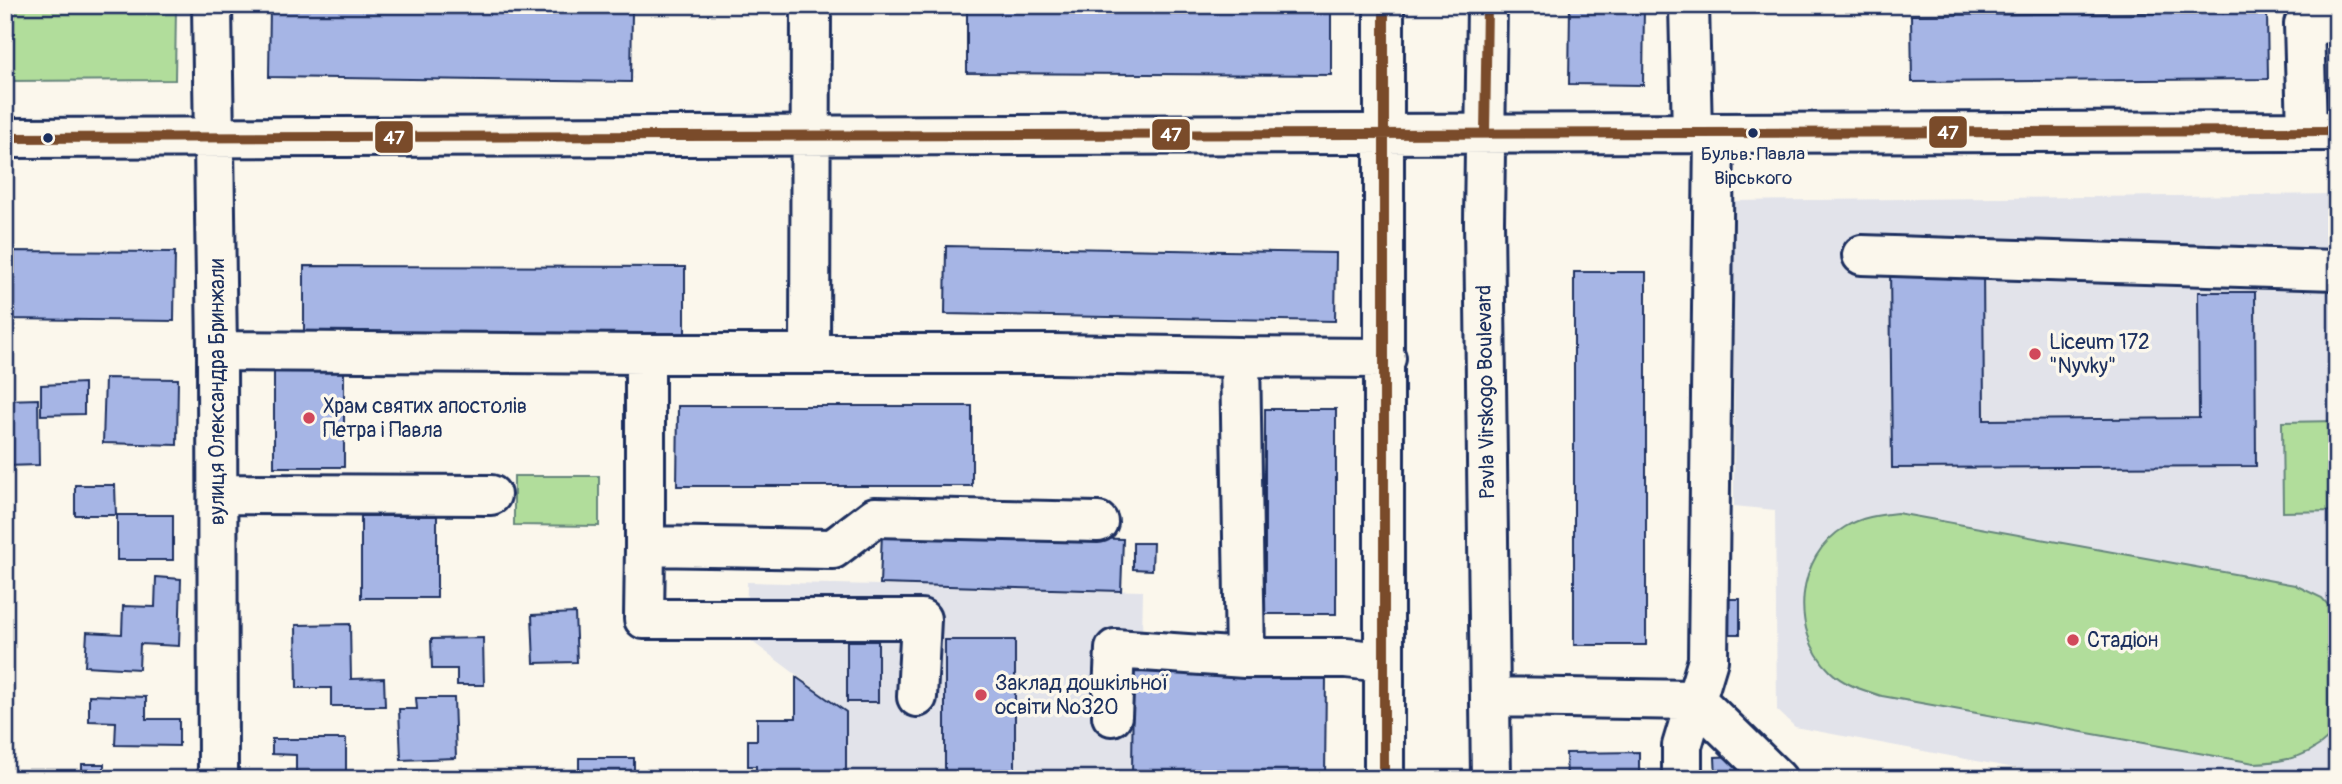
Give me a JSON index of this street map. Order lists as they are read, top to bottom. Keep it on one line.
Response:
{"streets":{"street":["вулиця Олександра Бринжали","Pavla Virskogo Boulevard"]},"places":["Бульв. Павла Вірського","Liceum 172 \"Nyvky\"","Храм святих апостолів Петра і Павла","Стадіон","Заклад дошкільної освіти №320"],"lines":["transit line 47"]}
